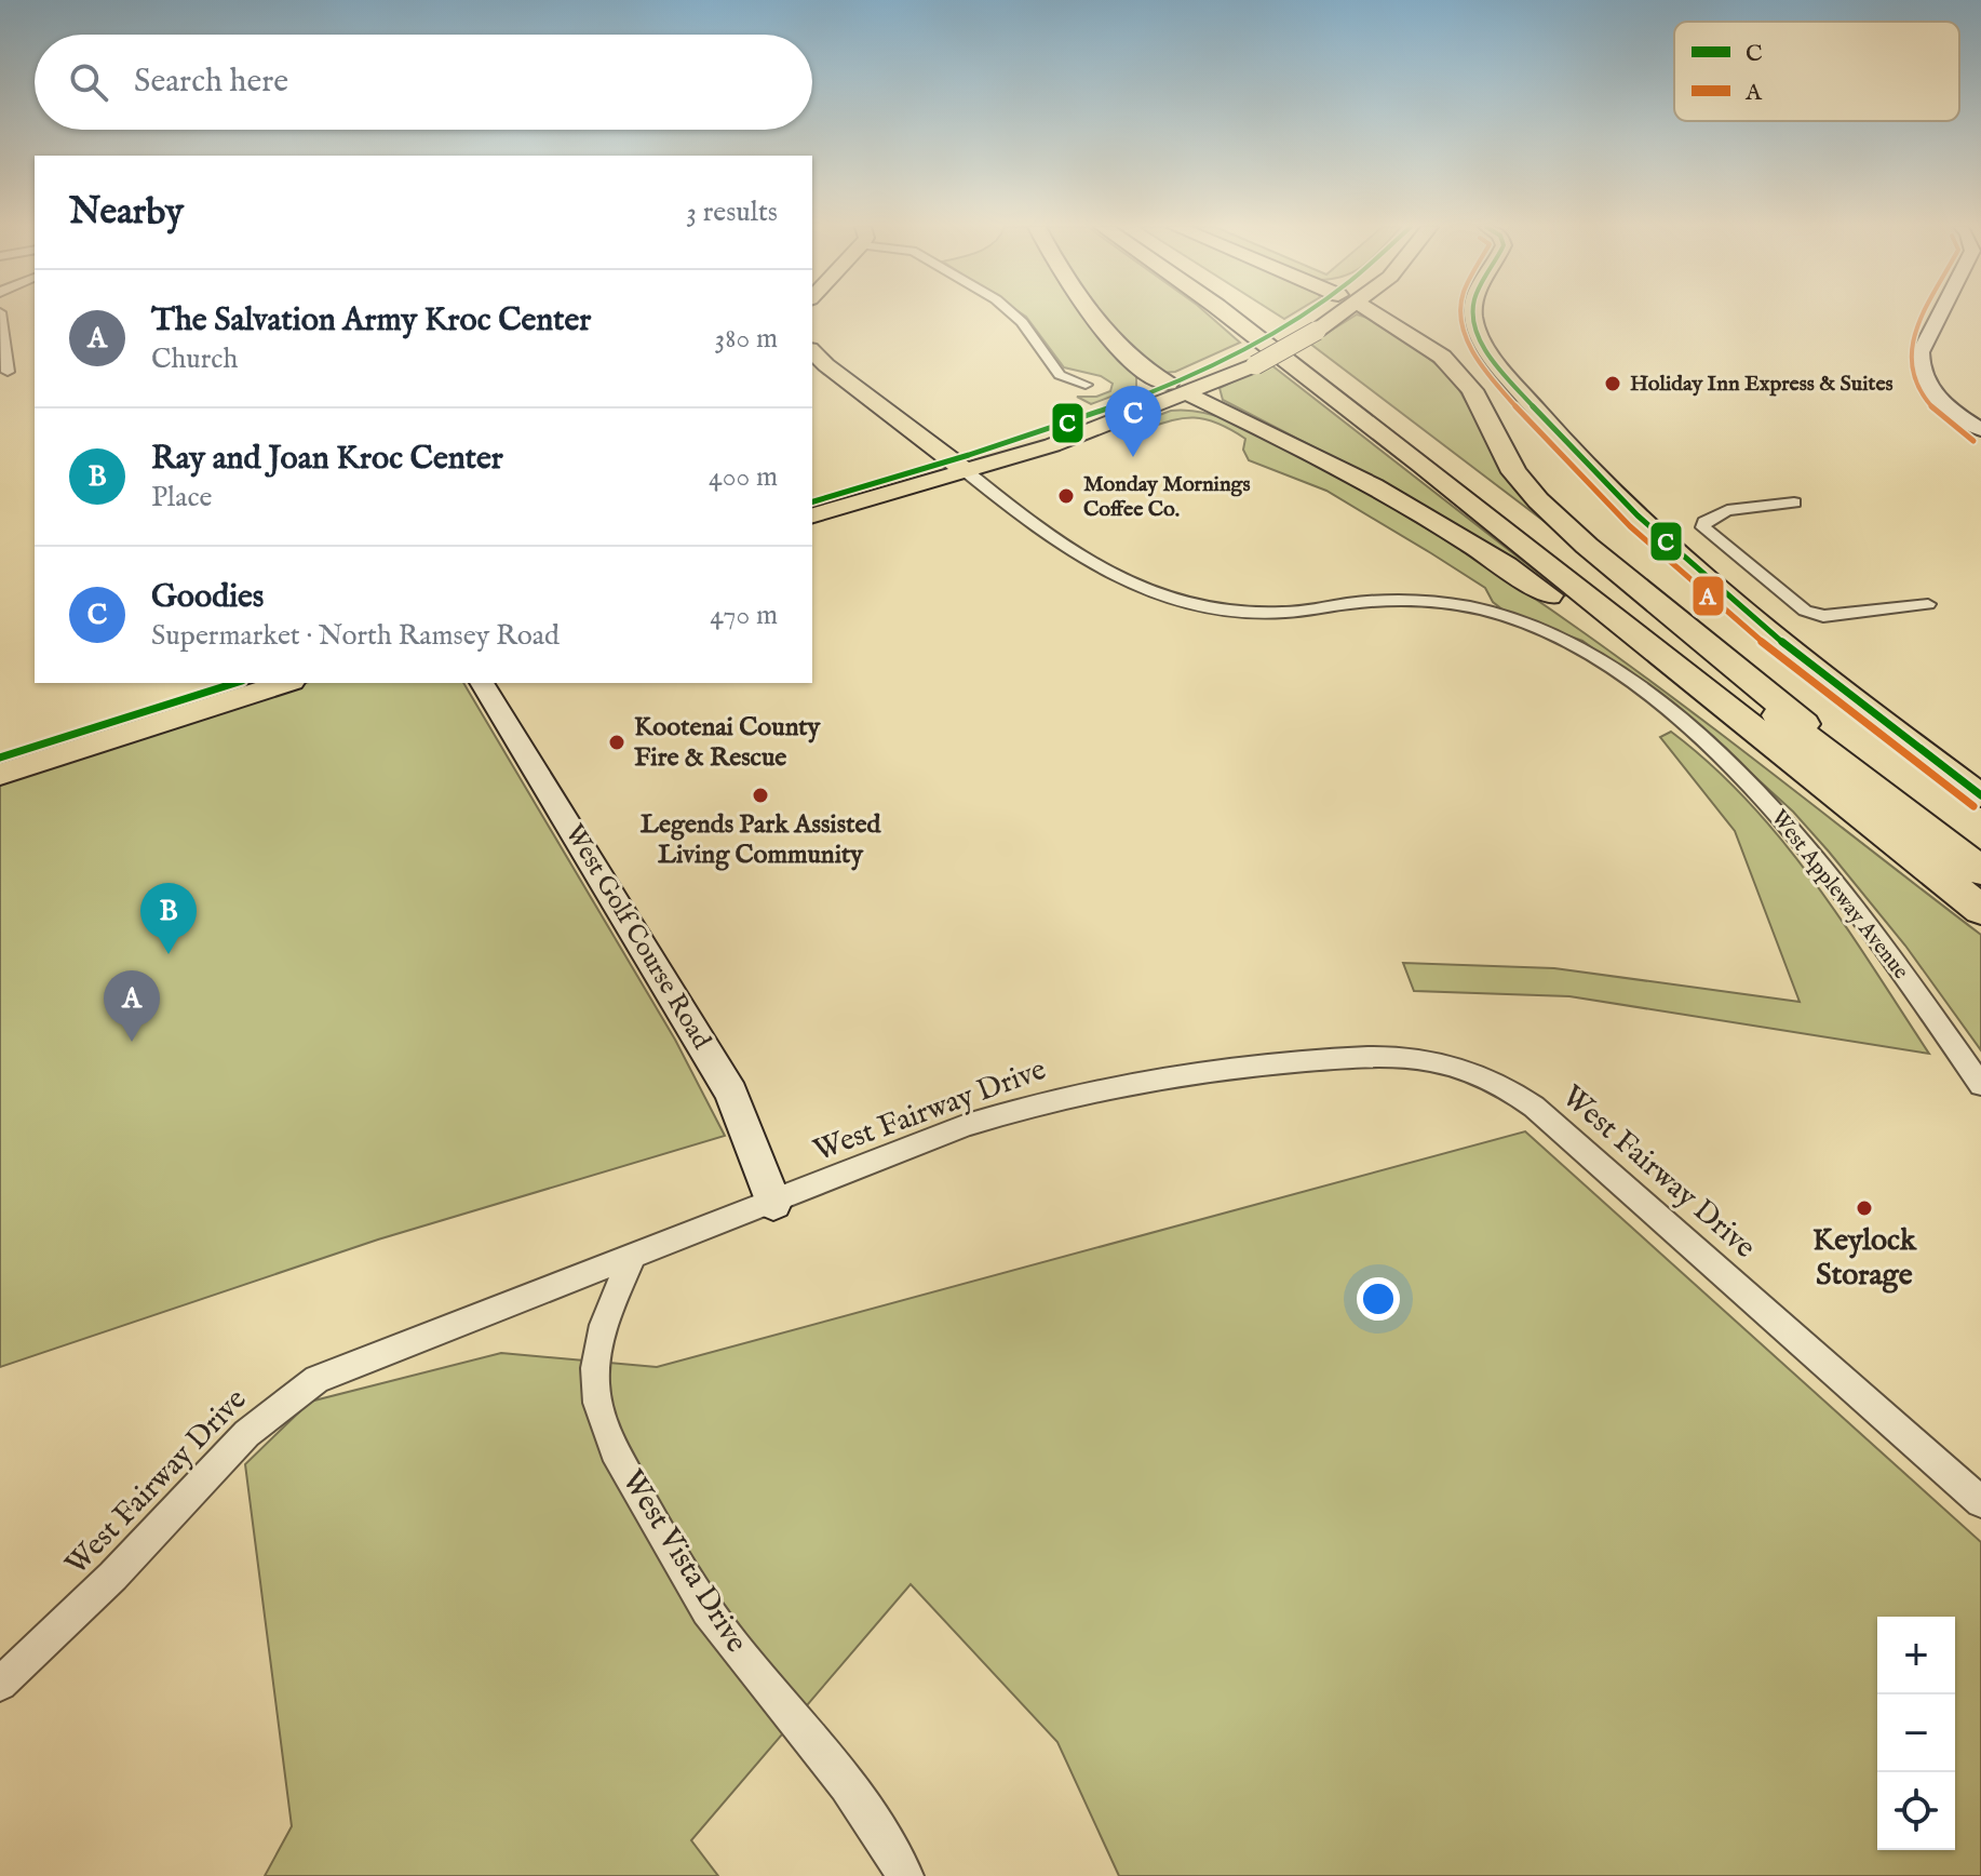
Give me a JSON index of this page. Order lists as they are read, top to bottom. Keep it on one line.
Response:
{"streets":{"main road":["West Appleway Avenue"],"street":["West Golf Course Road","West Fairway Drive","West Vista Drive"]},"crossings":[["West Golf Course Road","West Fairway Drive"],["West Fairway Drive","West Vista Drive"]],"places":["Holiday Inn Express & Suites","Monday Mornings Coffee Co.","Kootenai County Fire & Rescue","Legends Park Assisted Living Community","Keylock Storage"],"lines":["transit line C","transit line A"],"legend":["C","A"],"page":{"search":"Search here","heading":["Nearby","3 results"],"list":[{"mark":"A","name":"The Salvation Army Kroc Center","note":"Church","value":"380 m"},{"mark":"B","name":"Ray and Joan Kroc Center","note":"Place","value":"400 m"},{"mark":"C","name":"Goodies","note":"Supermarket · North Ramsey Road","value":"470 m"}],"pins":["C","B","A"],"map_buttons":["+","−"]}}
